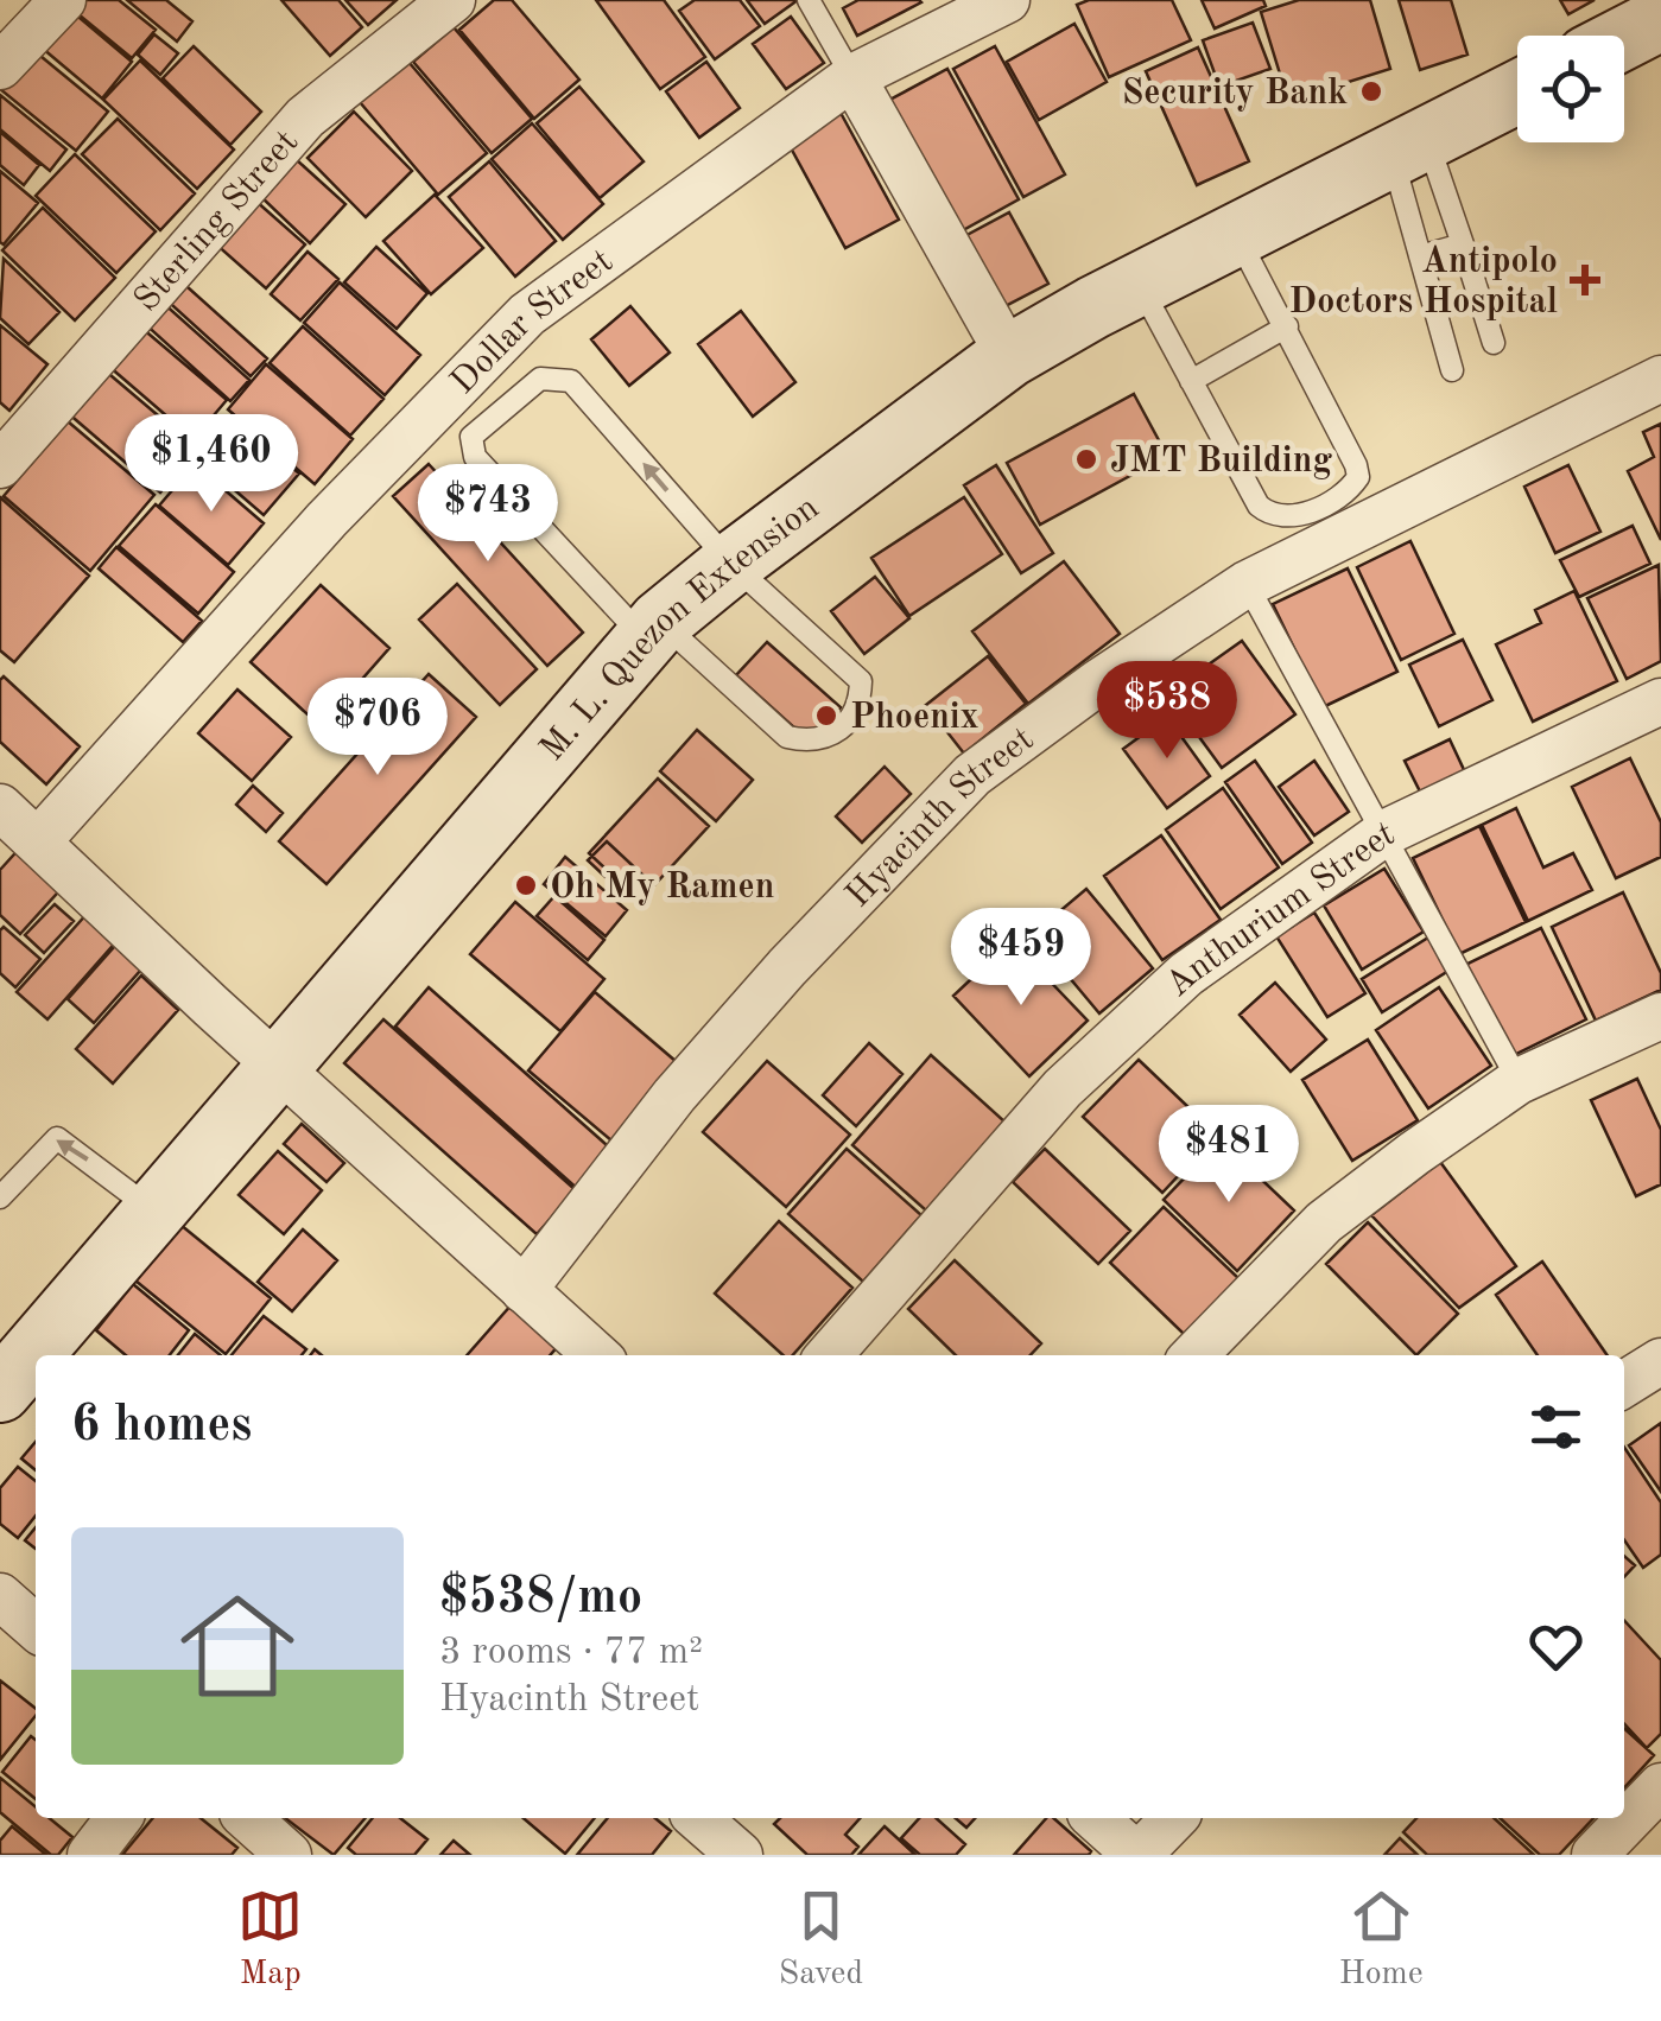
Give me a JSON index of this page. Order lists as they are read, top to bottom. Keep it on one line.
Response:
{"streets":{"main road":["M. L. Quezon Extension"],"street":["Sterling Street","Dollar Street","Hyacinth Street","Anthurium Street"]},"places":{"other":["Security Bank","JMT Building","Phoenix","Oh My Ramen"],"health":["Antipolo Doctors Hospital"]},"page":{"price":["$1,460","$743","$538","$706","$459","$481"],"heading":"6 homes","list":[{"name":"$538/mo","note":"3 rooms · 77 m² · Hyacinth Street"}],"tabs":["Map","Saved","Home"]}}
